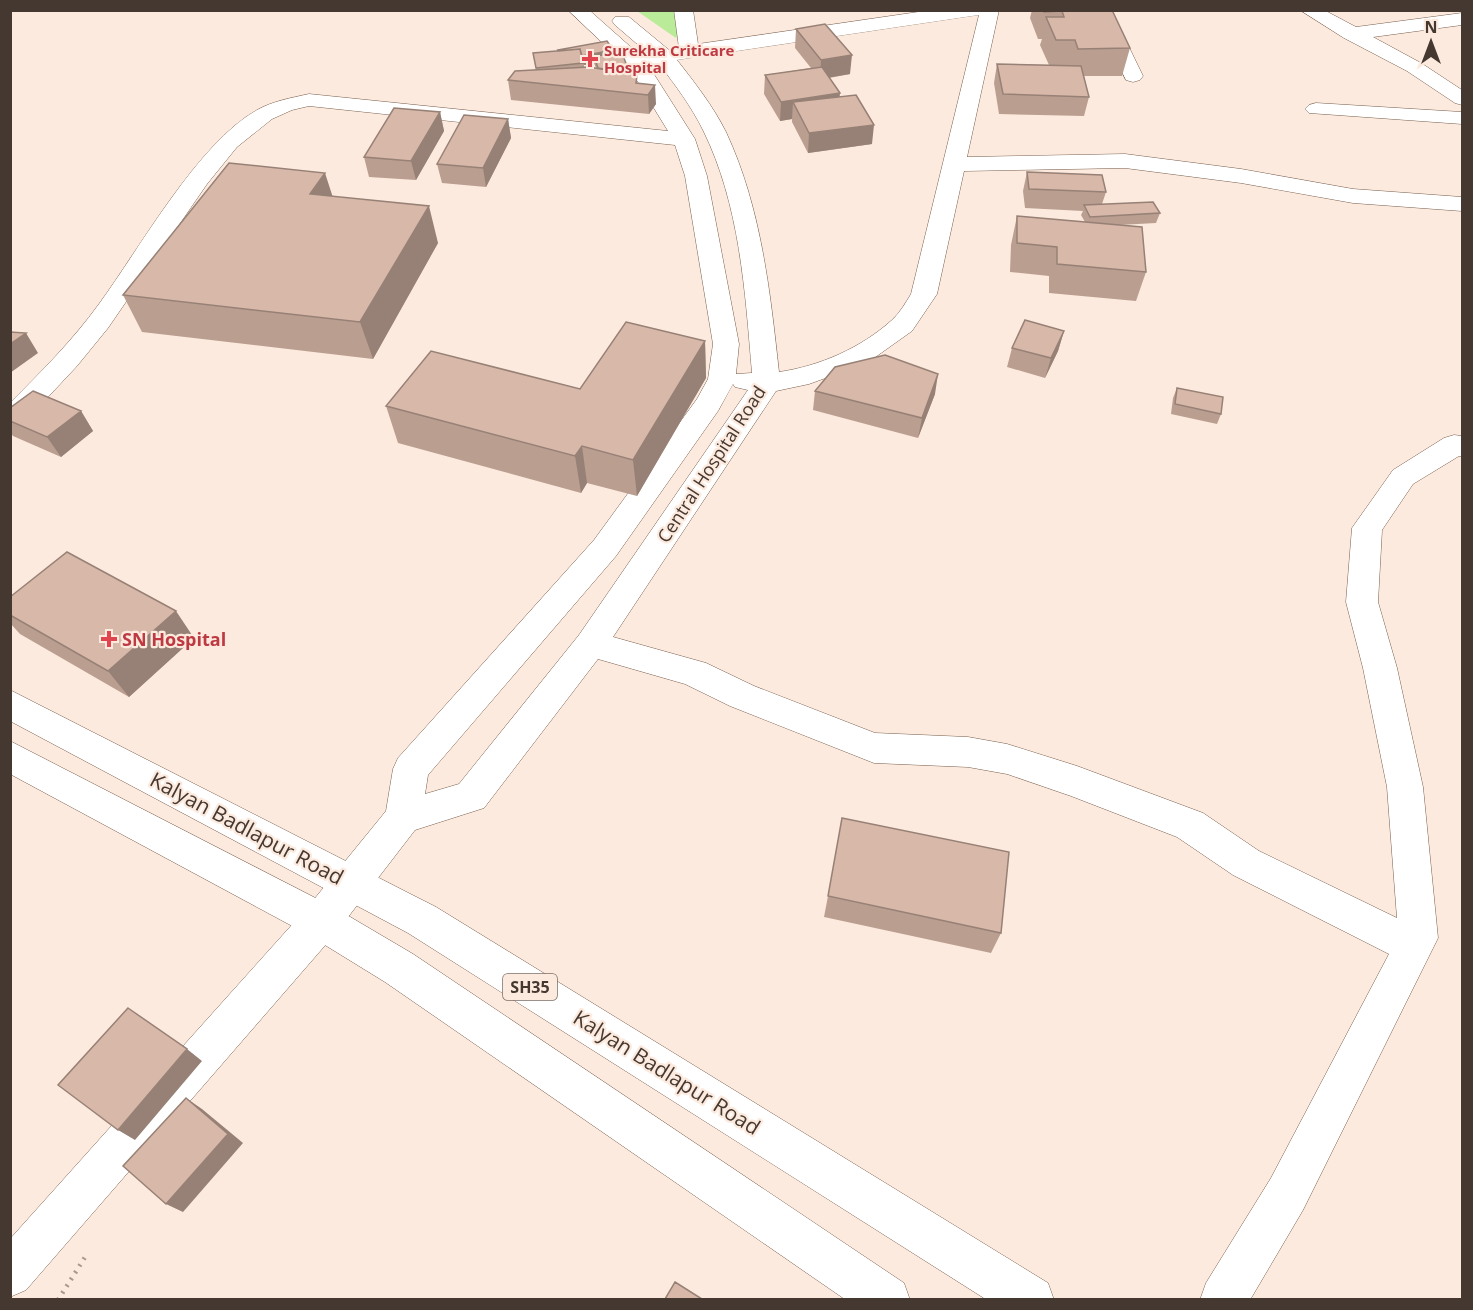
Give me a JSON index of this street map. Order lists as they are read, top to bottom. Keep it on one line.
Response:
{"streets":{"street":["Central Hospital Road","Kalyan Badlapur Road","SH35"]},"crossings":[["Central Hospital Road","Kalyan Badlapur Road"]],"places":{"health":["Surekha Criticare Hospital","SN Hospital"]},"north":"top"}
